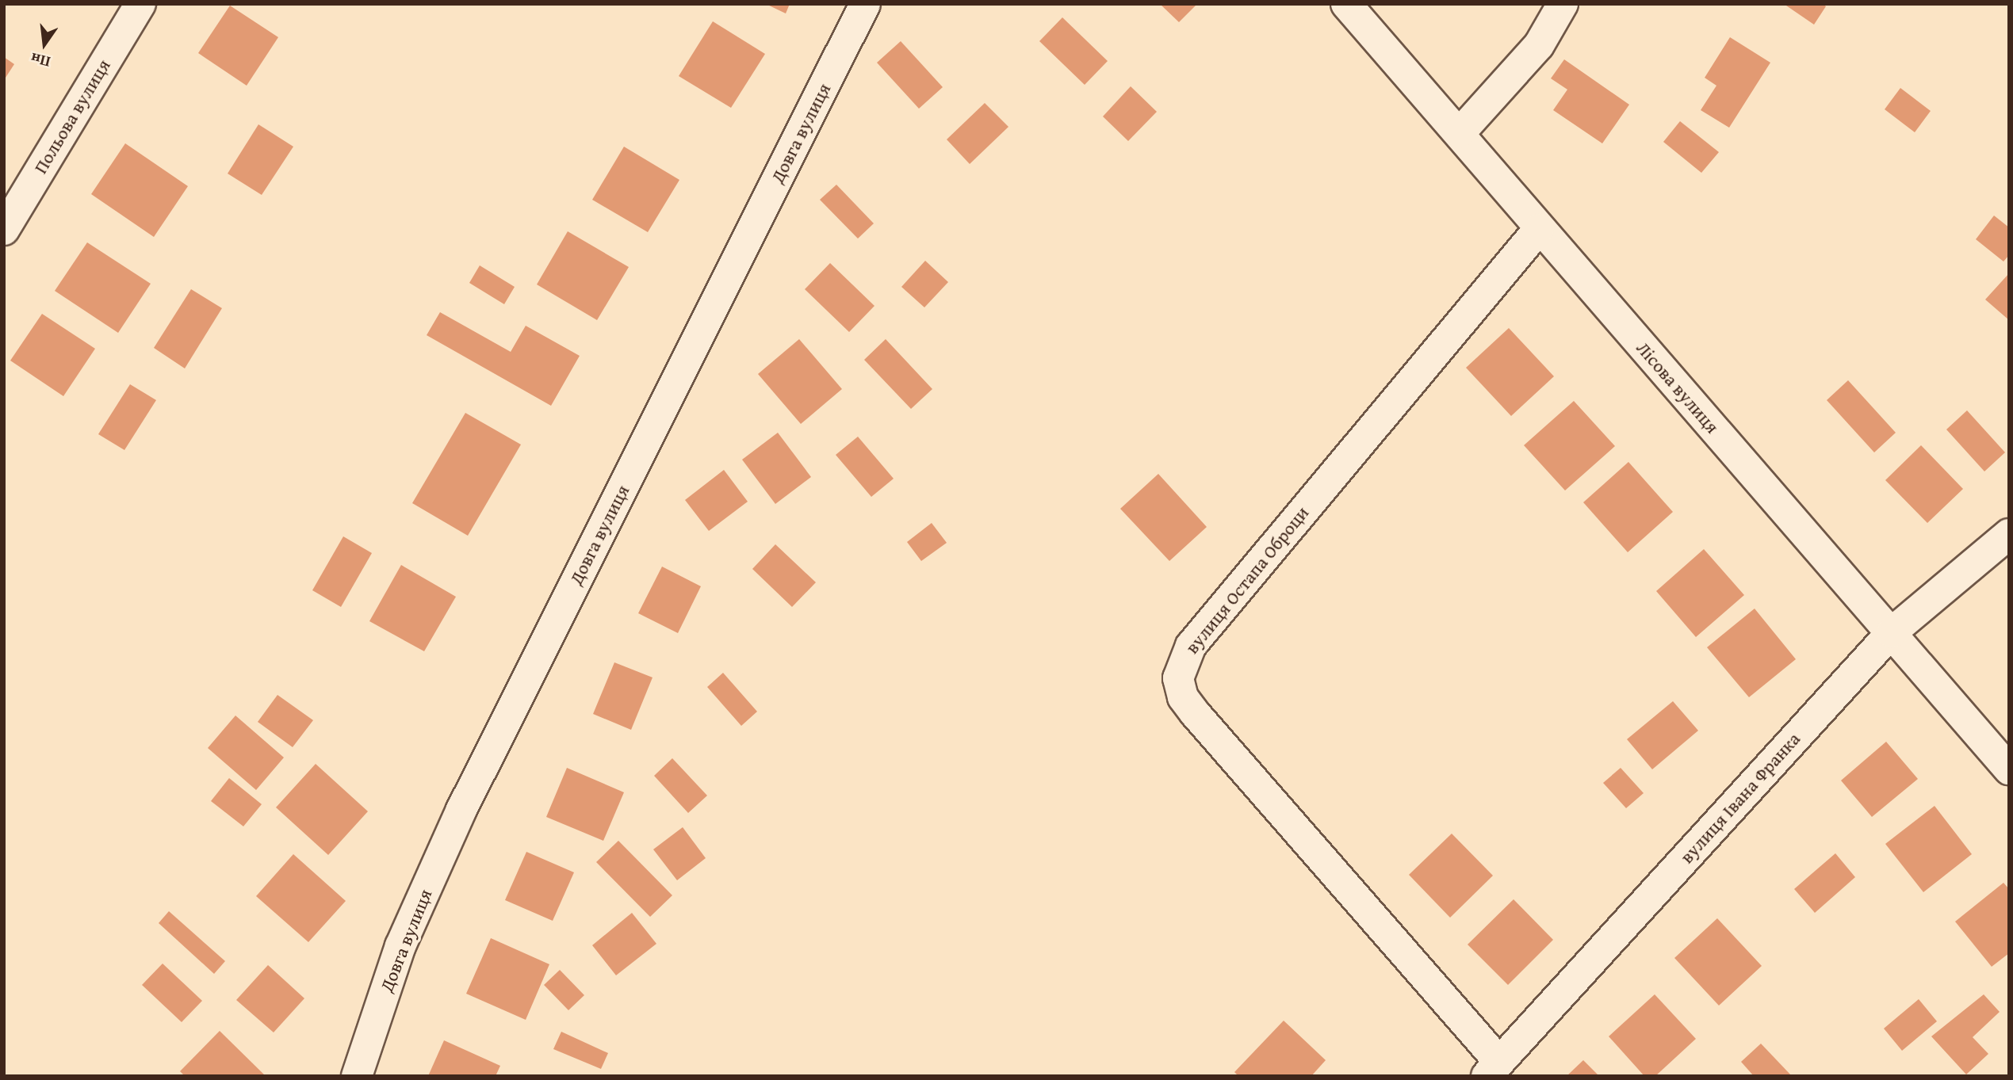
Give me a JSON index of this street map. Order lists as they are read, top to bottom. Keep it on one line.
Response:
{"streets":{"street":["Польова вулиця","Довга вулиця","Лісова вулиця","вулиця Остапа Оброци","вулиця Івана Франка"]},"crossings":[["Лісова вулиця","вулиця Остапа Оброци"],["Лісова вулиця","вулиця Івана Франка"],["вулиця Остапа Оброци","вулиця Івана Франка"]],"north":"bottom"}
